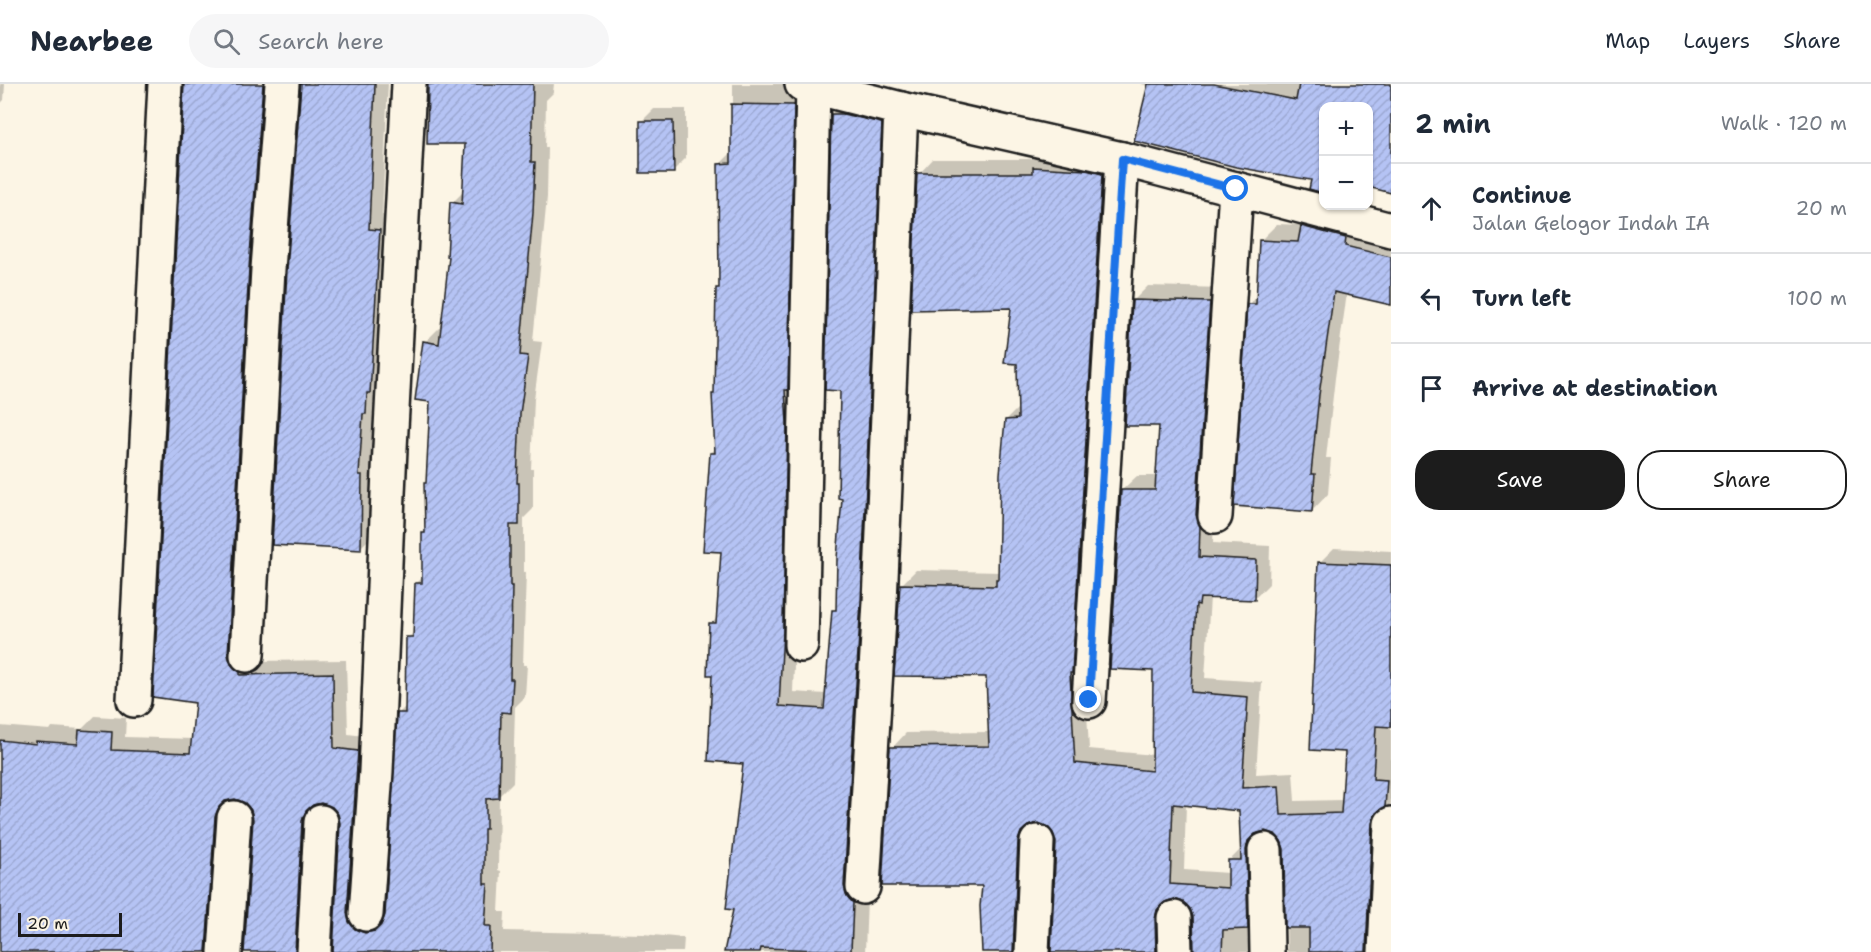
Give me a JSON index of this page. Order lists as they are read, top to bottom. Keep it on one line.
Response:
{"scale_bar":"20 m","page":{"header":"Nearbee","search":"Search here","nav":["Map","Layers","Share"],"heading":["2 min","Walk · 120 m"],"map_buttons":["+","−"],"list":[["Continue","Jalan Gelogor Indah IA","20 m"],["Turn left","100 m"],"Arrive at destination"],"buttons":["Save","Share"],"scale":"20 m"}}
